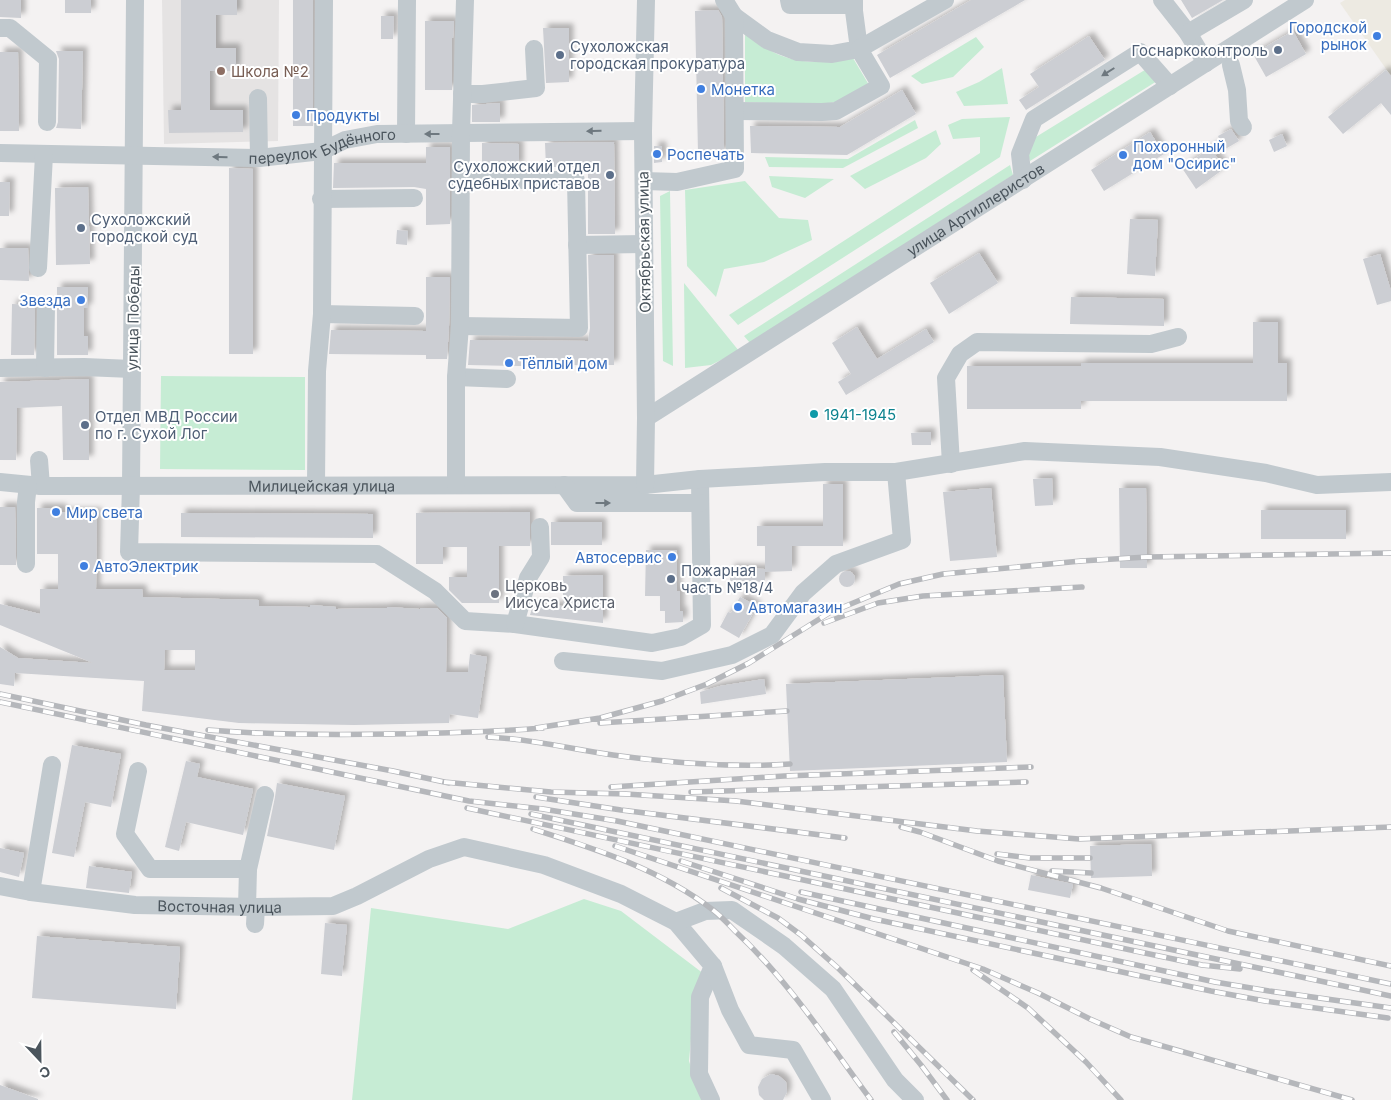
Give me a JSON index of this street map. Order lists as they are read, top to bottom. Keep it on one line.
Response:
{"streets":{"street":["переулок Будённого","улица Артиллеристов","Октябрьская улица","улица Победы","Милицейская улица","Восточная улица"]},"crossings":[["переулок Будённого","Октябрьская улица"],["переулок Будённого","улица Победы"],["улица Артиллеристов","Октябрьская улица"],["Октябрьская улица","Милицейская улица"],["улица Победы","Милицейская улица"]],"one_way":["переулок Будённого"],"places":["Городской рынок","Госнаркоконтроль","Сухоложская городская прокуратура","Школа №2","Монетка","Продукты","Роспечать","Похоронный дом \"Осирис\"","Сухоложский отдел судебных приставов","Сухоложский городской суд","Звезда","Тёплый дом","1941-1945","Отдел МВД России по г. Сухой Лог","Мир света","Автосервис","АвтоЭлектрик","Пожарная часть №18/4","Церковь Иисуса Христа","Автомагазин"],"north":"bottom"}
